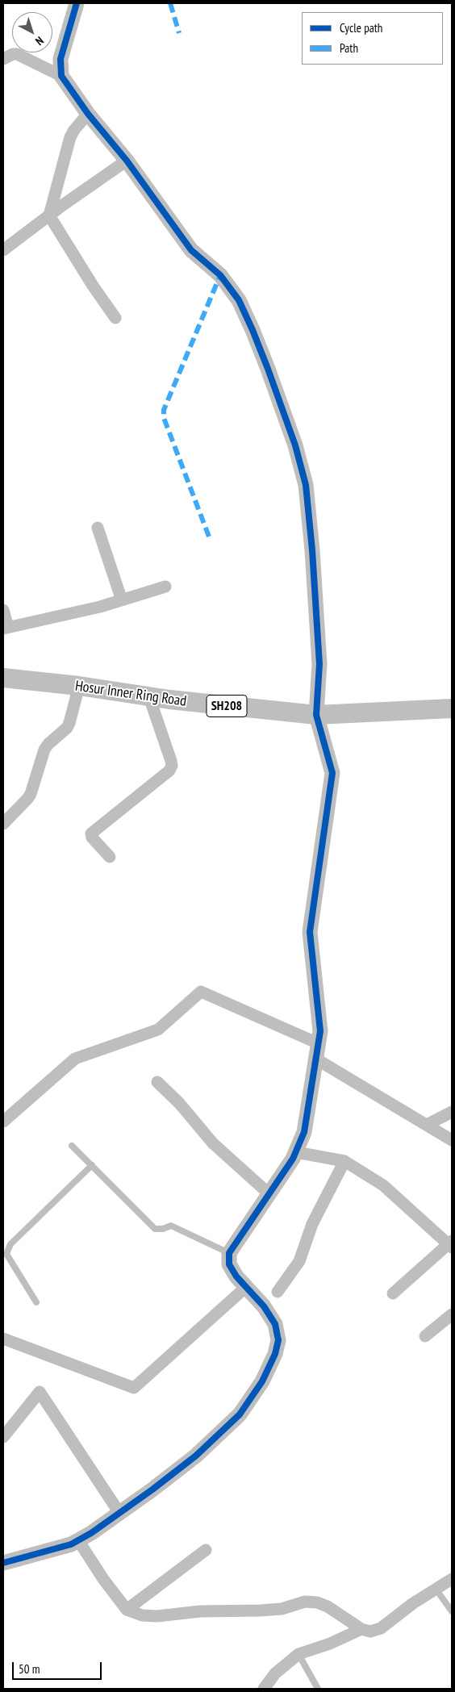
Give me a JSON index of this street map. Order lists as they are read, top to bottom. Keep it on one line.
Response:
{"streets":{"main road":["Hosur Inner Ring Road","SH208"]},"legend":["Cycle path","Path"],"scale_bar":"50 m","north":"bottom right"}
